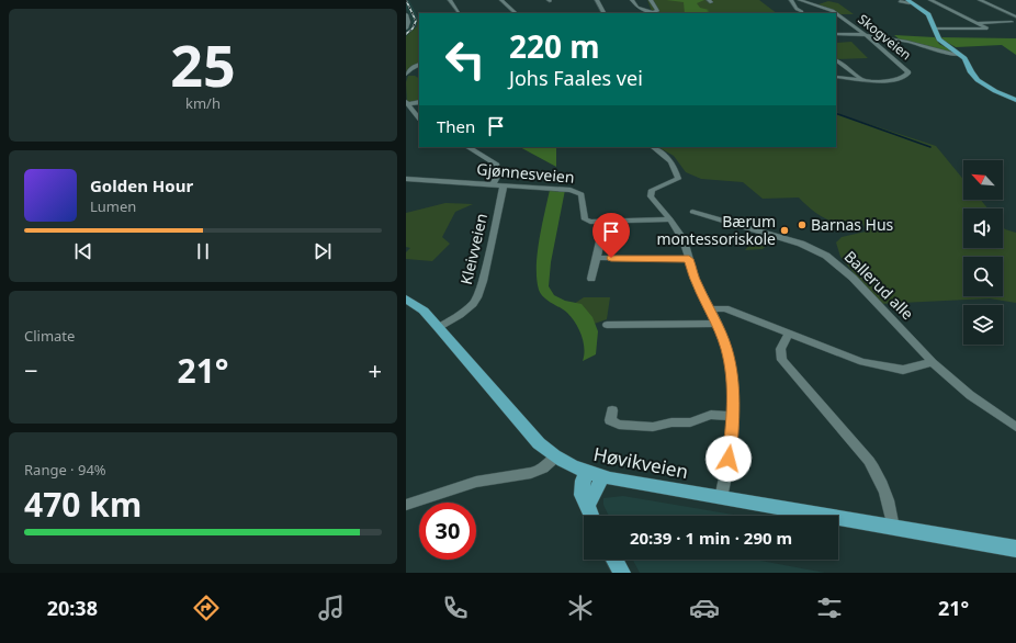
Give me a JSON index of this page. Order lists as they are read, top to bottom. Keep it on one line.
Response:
{"streets":{"main road":["Høvikveien"],"street":["Skogveien","Gjønnesveien","Kleivveien","Ballerud alle"]},"crossings":[["Gjønnesveien","Kleivveien"],["Kleivveien","Høvikveien"]],"places":["Barnas Hus","Bærum montessoriskole"],"north":"top left","page":{"tile":[["25","km/h"],"Climate",["Range · 94%","470 km"]],"turn":["220 m","Johs Faales vei"],"then":"Then","song":["Golden Hour","Lumen"],"heat":["−","21°","+"],"limit":"30","trip":"20:39 · 1 min · 290 m","tabs":["20:38","21°"]}}
